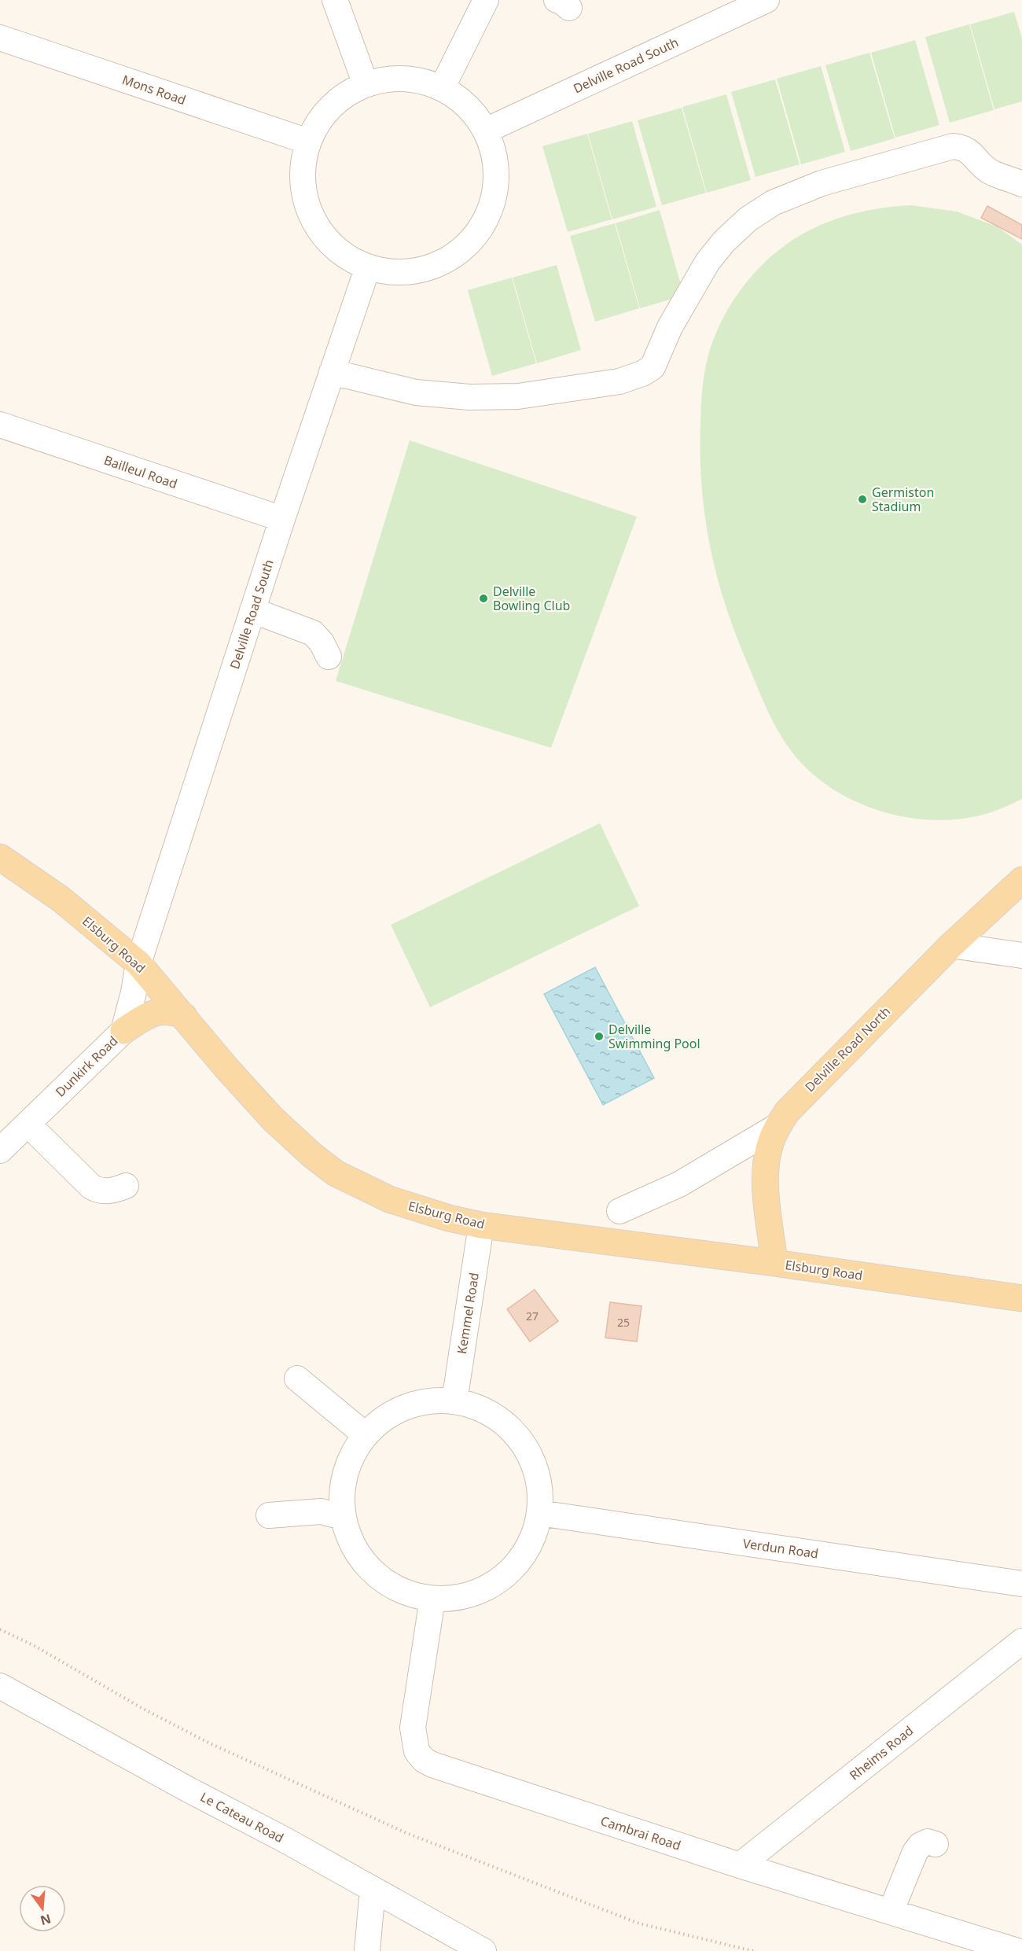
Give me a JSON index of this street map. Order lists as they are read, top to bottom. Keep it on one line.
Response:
{"streets":{"main road":["Elsburg Road","Delville Road North"],"street":["Delville Road South","Mons Road","Bailleul Road","Dunkirk Road","Kemmel Road","Verdun Road","Rheims Road","Le Cateau Road","Cambrai Road"]},"crossings":[["Delville Road South","Bailleul Road"],["Delville Road South","Elsburg Road"],["Delville Road South","Dunkirk Road"],["Elsburg Road","Delville Road North"],["Elsburg Road","Dunkirk Road"],["Elsburg Road","Kemmel Road"],["Rheims Road","Cambrai Road"]],"places":["Germiston Stadium","Delville Bowling Club","Delville Swimming Pool"],"house_numbers":["27","25"],"north":"bottom"}
